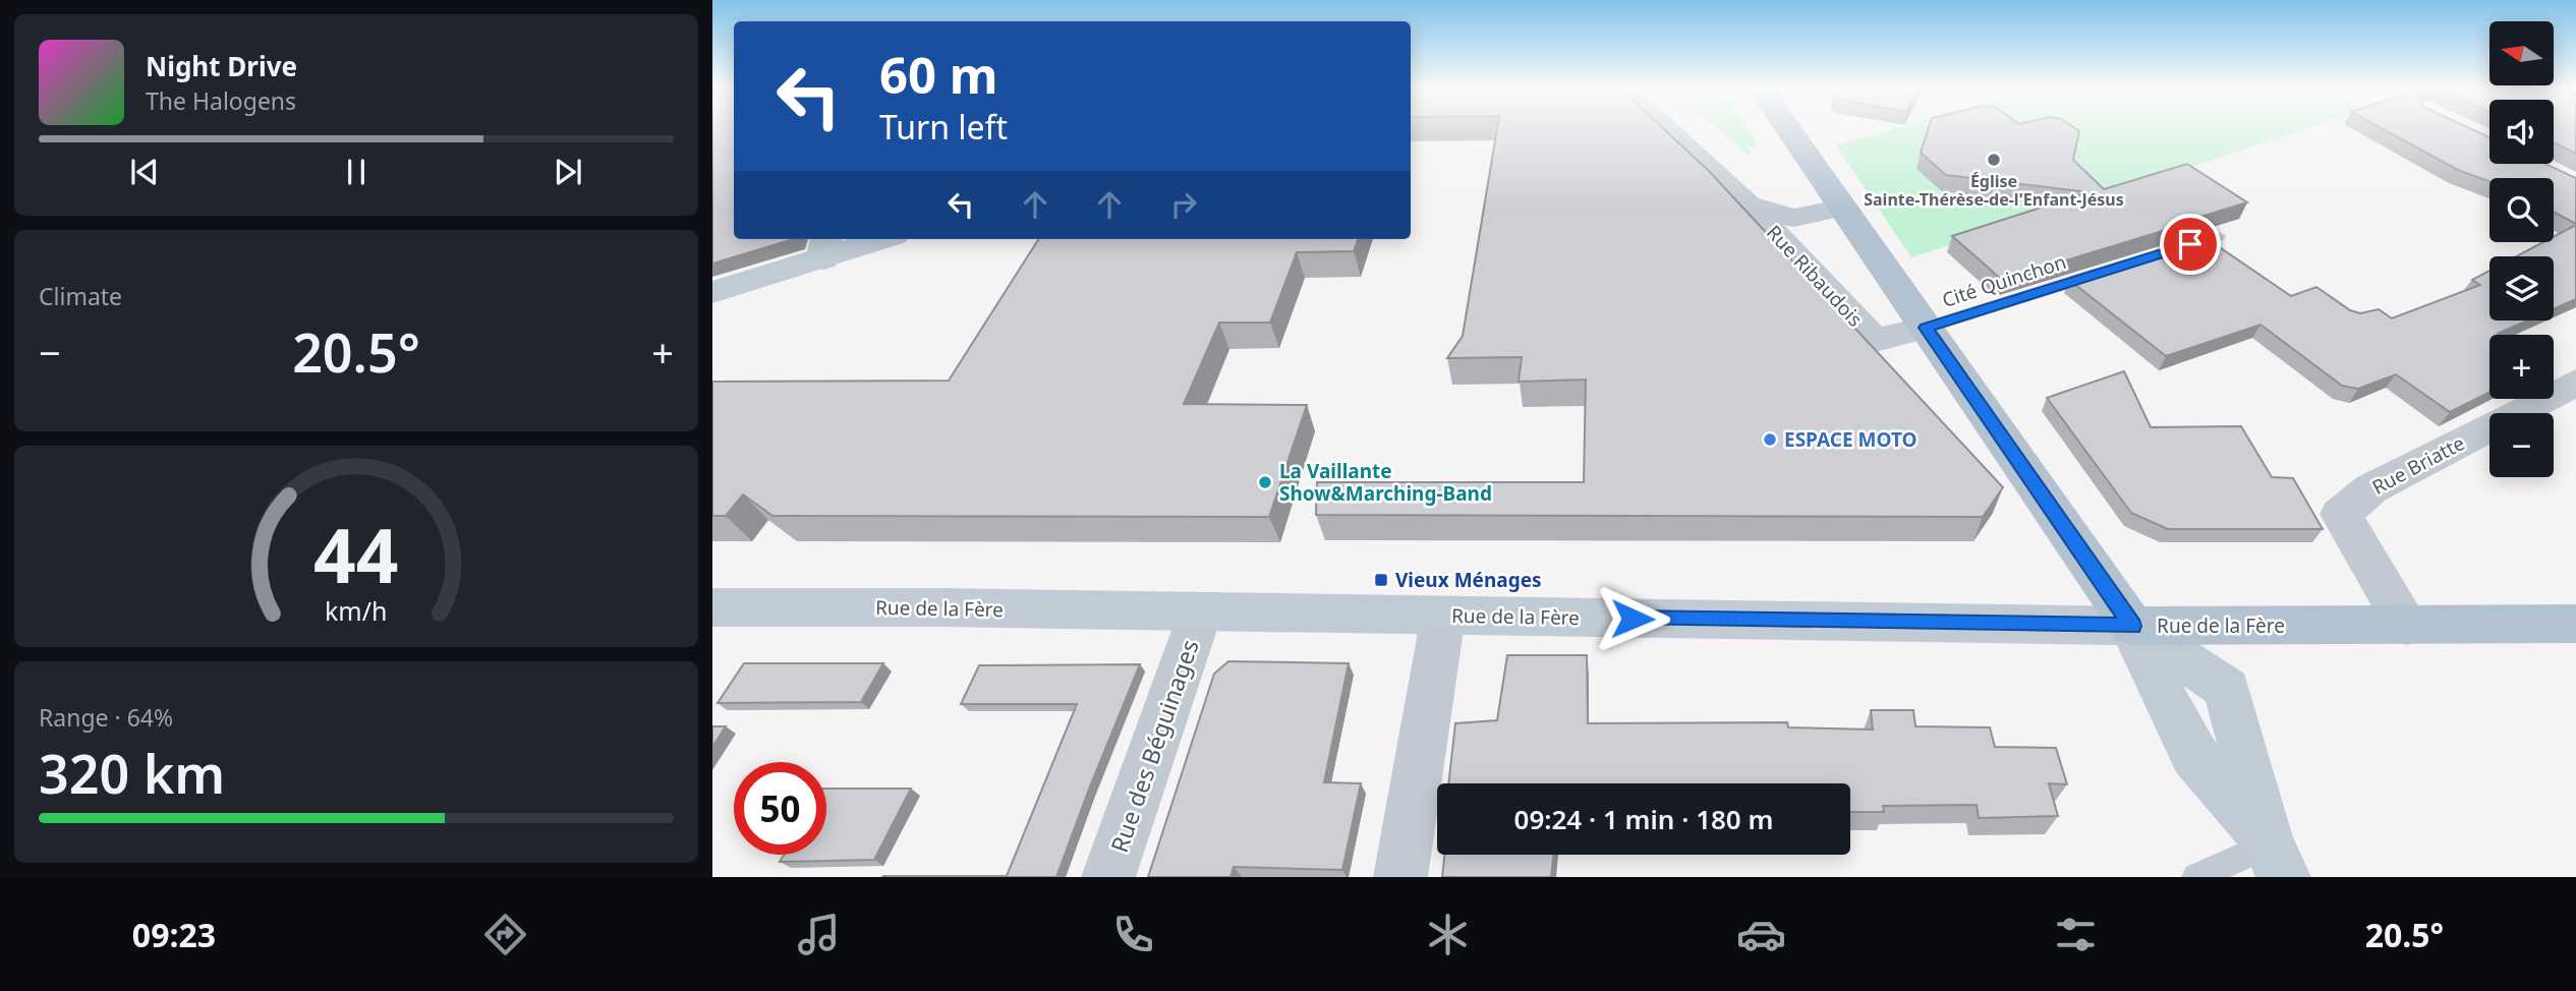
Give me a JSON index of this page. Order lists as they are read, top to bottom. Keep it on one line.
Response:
{"streets":{"main road":["Rue de la Fère"],"street":["Rue Ribaudois","Rue Briatte","Rue des Béguinages"],"lane":["Cité Quinchon"]},"crossings":[["Rue Ribaudois","Cité Quinchon"],["Rue Briatte","Rue de la Fère"],["Rue de la Fère","Rue des Béguinages"]],"places":{"other":["Église Sainte-Thérèse-de-l'Enfant-Jésus","ESPACE MOTO","La Vaillante Show&Marching-Band"],"transit":["Vieux Ménages"]},"north":"left","page":{"map_buttons":["+","−"],"turn":["60 m","Turn left"],"song":["Night Drive","The Halogens"],"tile":["Climate",["Range · 64%","320 km"]],"heat":["−","20.5°","+"],"limit":"50","trip":"09:24 · 1 min · 180 m","tabs":["09:23","20.5°"],"gauge":["44","km/h"]}}
